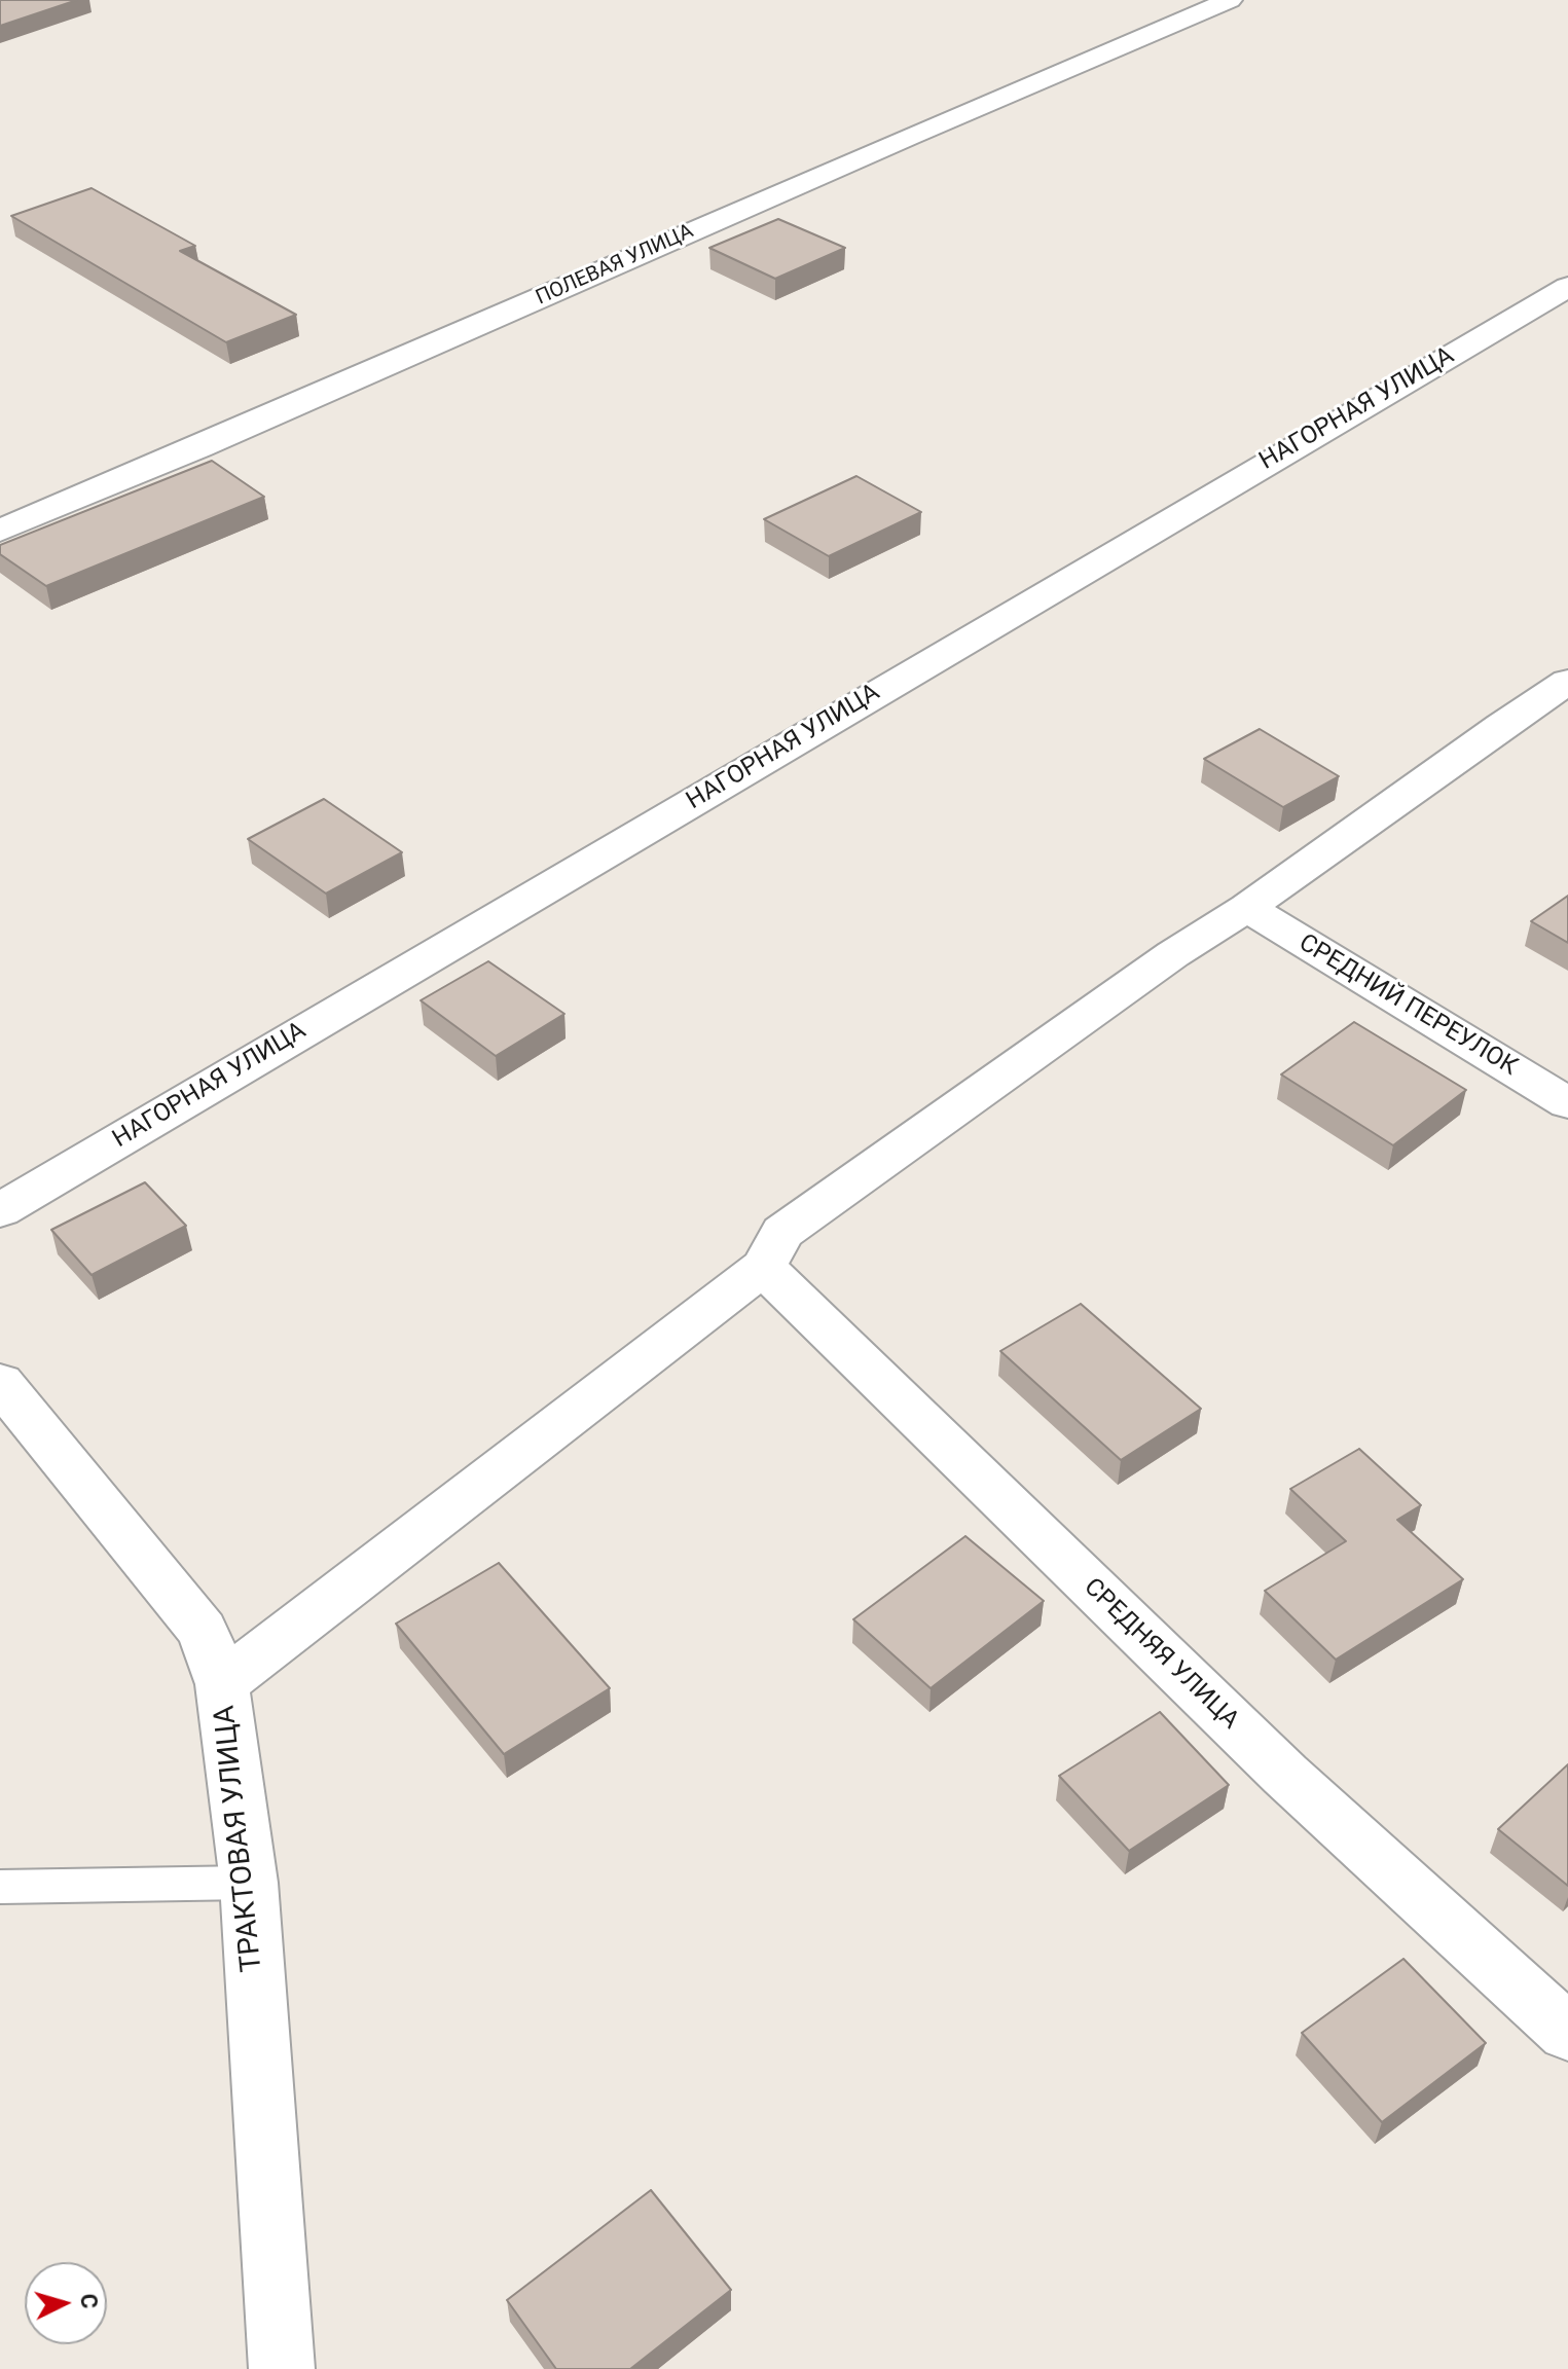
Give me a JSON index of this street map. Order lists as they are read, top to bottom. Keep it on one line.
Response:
{"streets":{"street":["ПОЛЕВАЯ УЛИЦА","НАГОРНАЯ УЛИЦА","СРЕДНИЙ ПЕРЕУЛОК","СРЕДНЯЯ УЛИЦА","ТРАКТОВАЯ УЛИЦА"]},"north":"right"}
